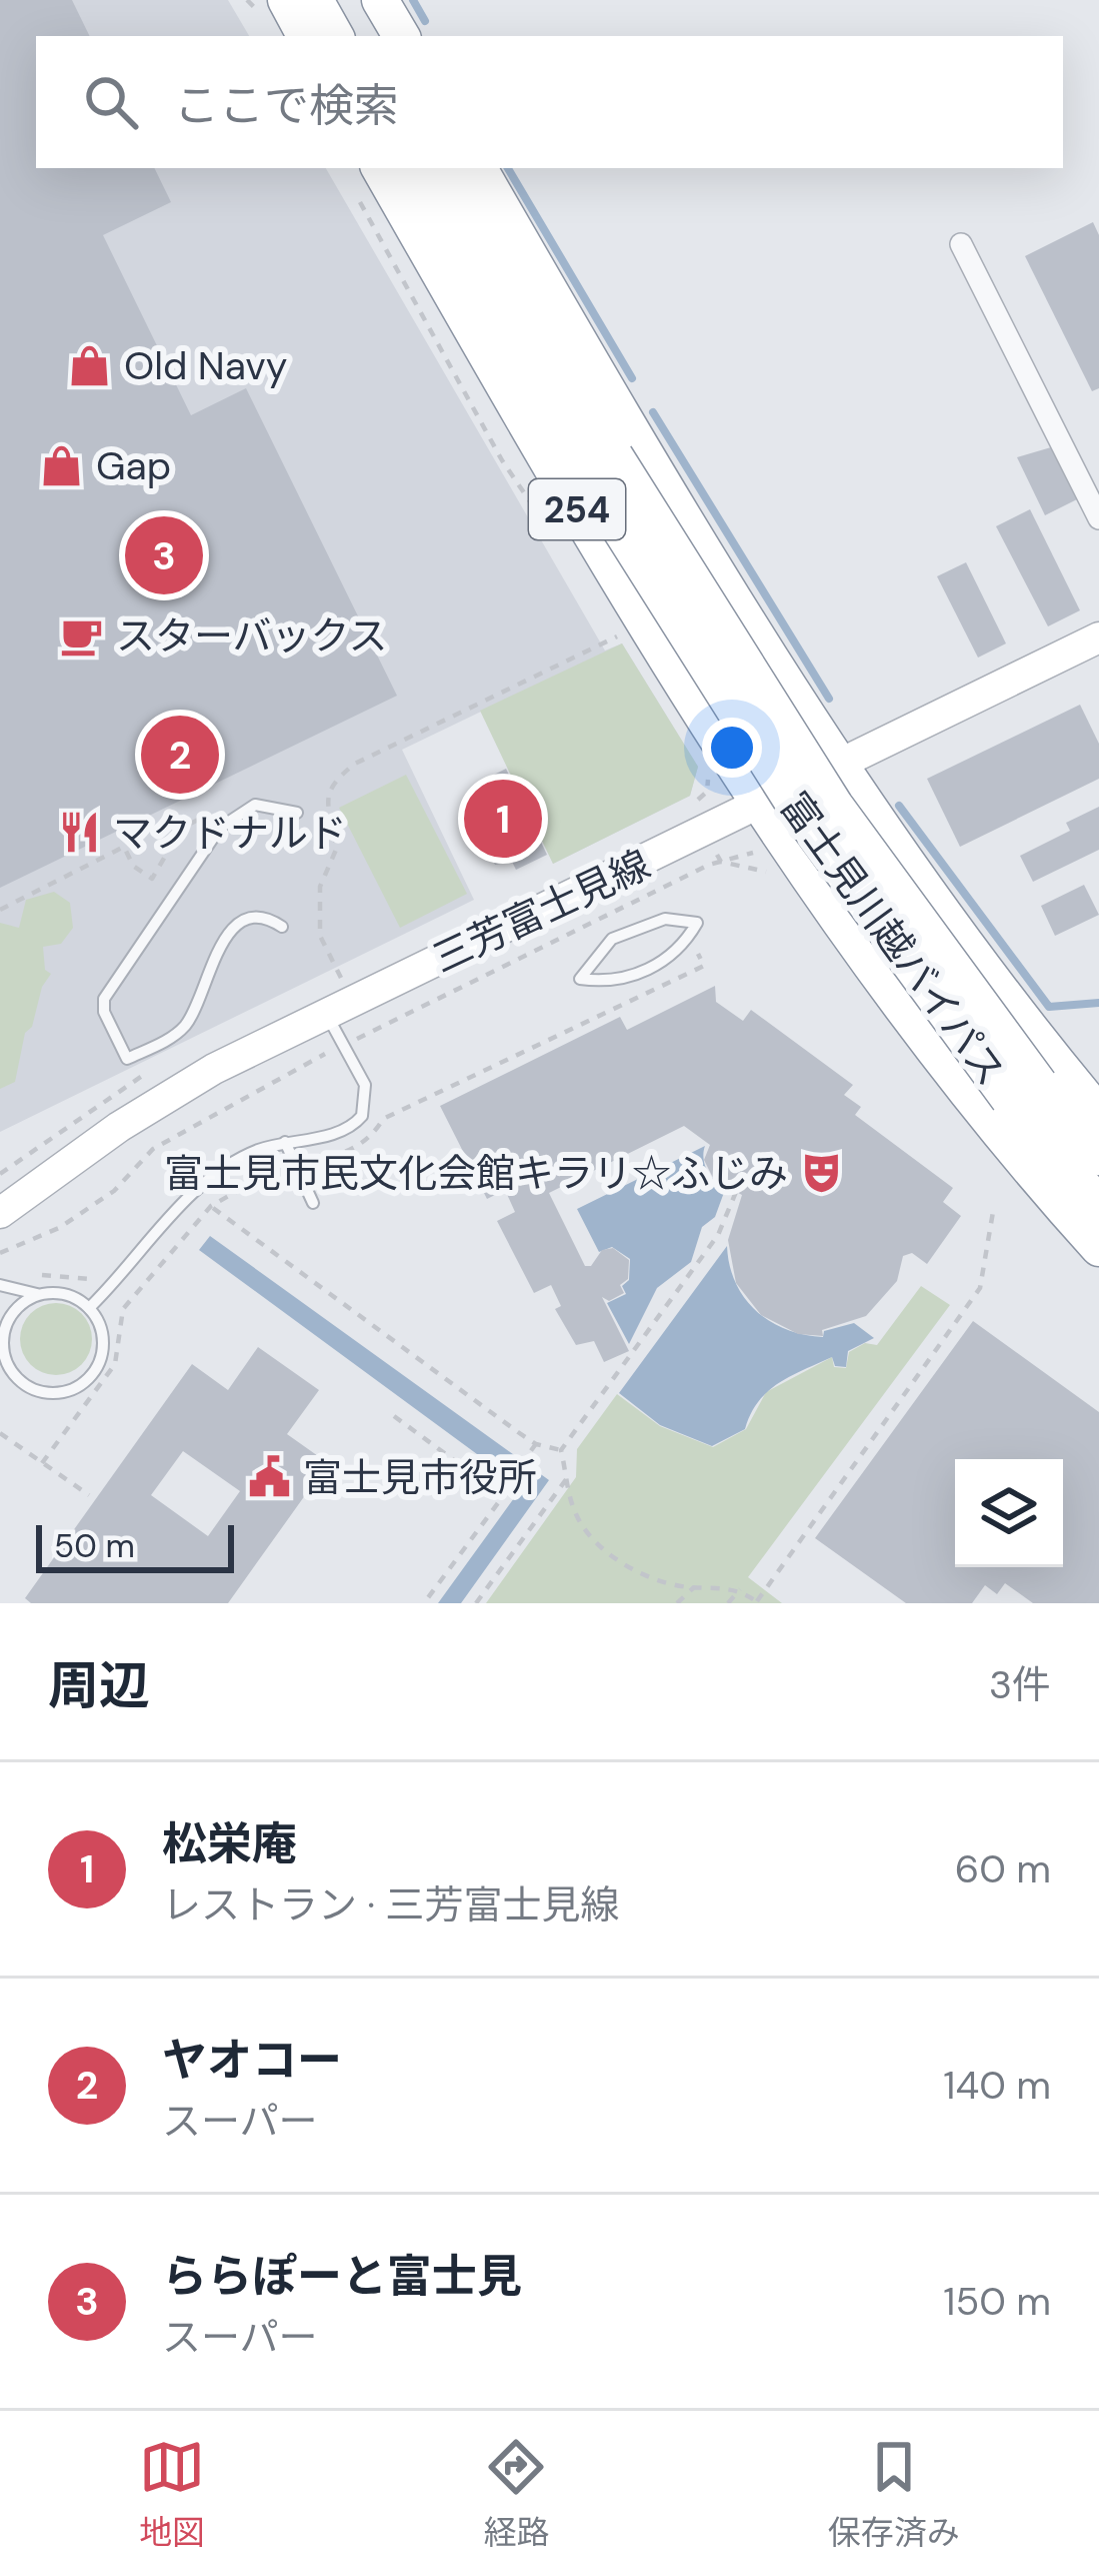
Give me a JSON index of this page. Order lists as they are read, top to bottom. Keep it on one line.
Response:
{"streets":{"highway":["254","富士見川越バイパス"],"main road":["三芳富士見線"]},"crossings":[["254","三芳富士見線"]],"places":{"shop":["Old Navy","Gap"],"cafe":["スターバックス"],"restaurant":["マクドナルド"],"theatre":["富士見市民文化会館キラリ☆ふじみ"],"public building":["富士見市役所"]},"scale_bar":"50 m","page":{"search":"ここで検索","pins":["3","2","1"],"scale":"50 m","heading":["周辺","3件"],"list":[{"mark":"1","name":"松栄庵","note":"レストラン · 三芳富士見線","value":"60 m"},{"mark":"2","name":"ヤオコー","note":"スーパー","value":"140 m"},{"mark":"3","name":"ららぽーと富士見","note":"スーパー","value":"150 m"}],"nav":["地図","経路","保存済み"]}}
